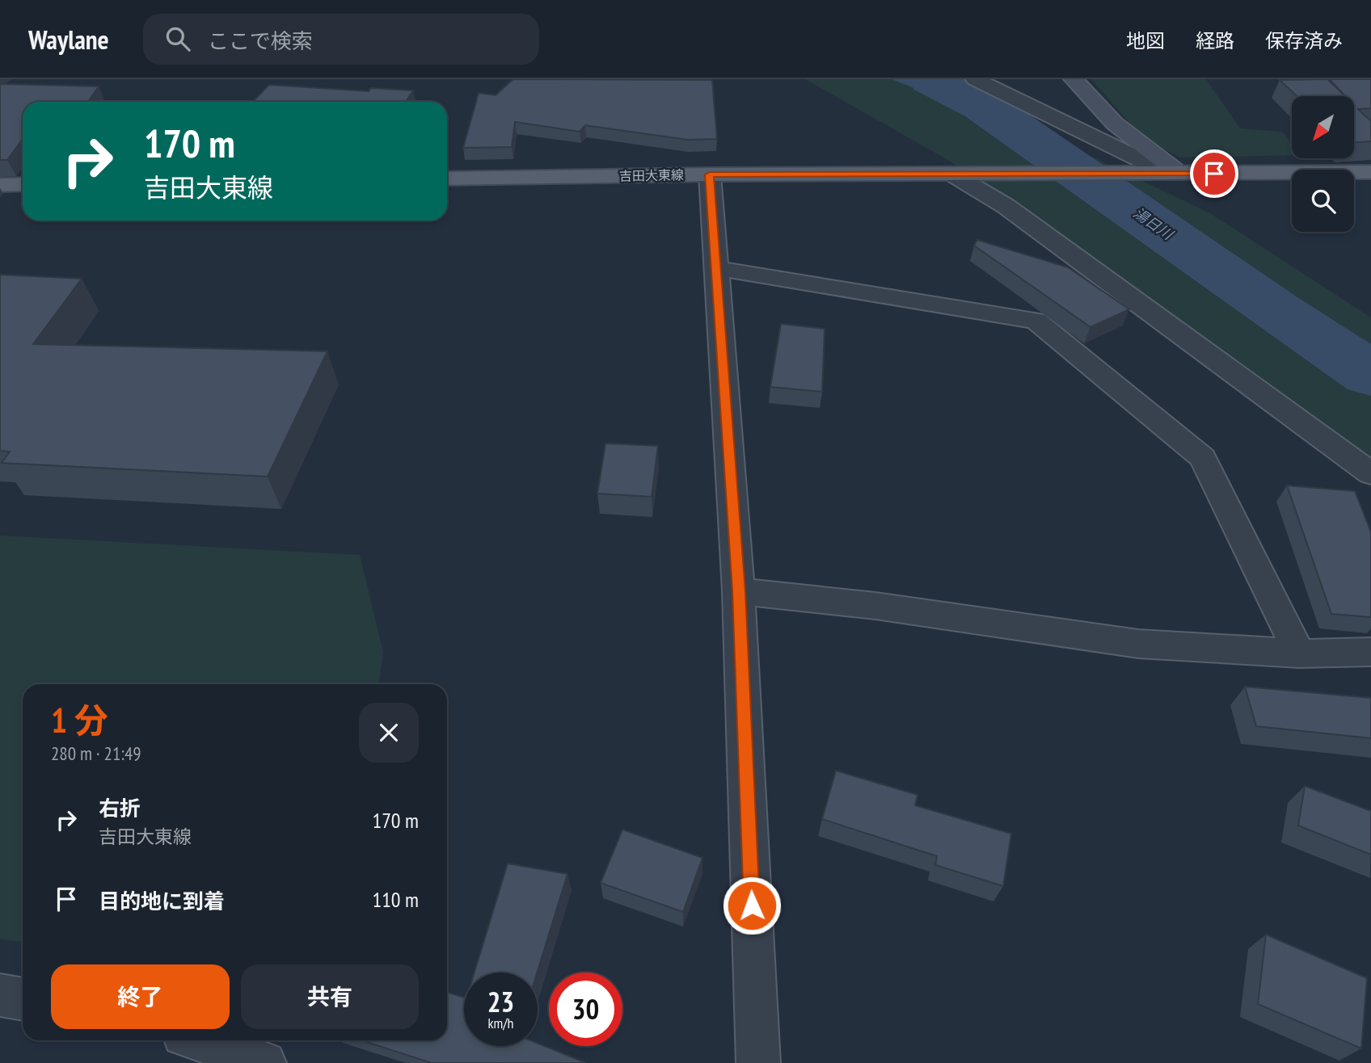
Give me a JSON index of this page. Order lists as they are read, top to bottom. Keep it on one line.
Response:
{"streets":{"main road":["吉田大東線"]},"water":["湯日川"],"north":"bottom left","page":{"header":"Waylane","search":"ここで検索","nav":["地図","経路","保存済み"],"turn":["170 m","吉田大東線"],"heading":["1 分","280 m · 21:49"],"list":[{"name":"右折","note":"吉田大東線","value":"170 m"},{"name":"目的地に到着","value":"110 m"}],"buttons":["終了","共有"],"speed":"23 km/h","limit":"30"}}
